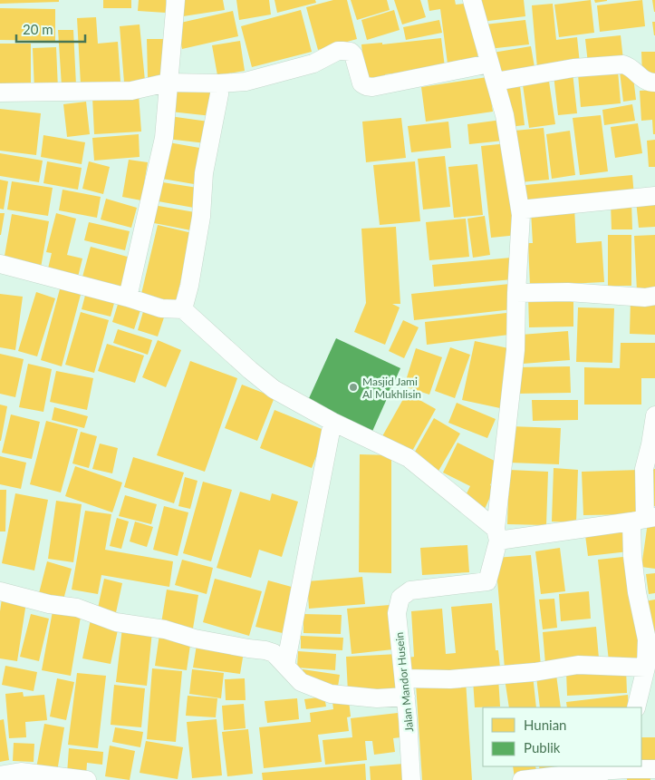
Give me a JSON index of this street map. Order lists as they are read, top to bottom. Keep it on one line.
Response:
{"streets":{"street":["Jalan Mandor Husein"]},"places":["Masjid Jami Al Mukhlisin"],"legend":["Hunian","Publik"],"scale_bar":"20 m"}
